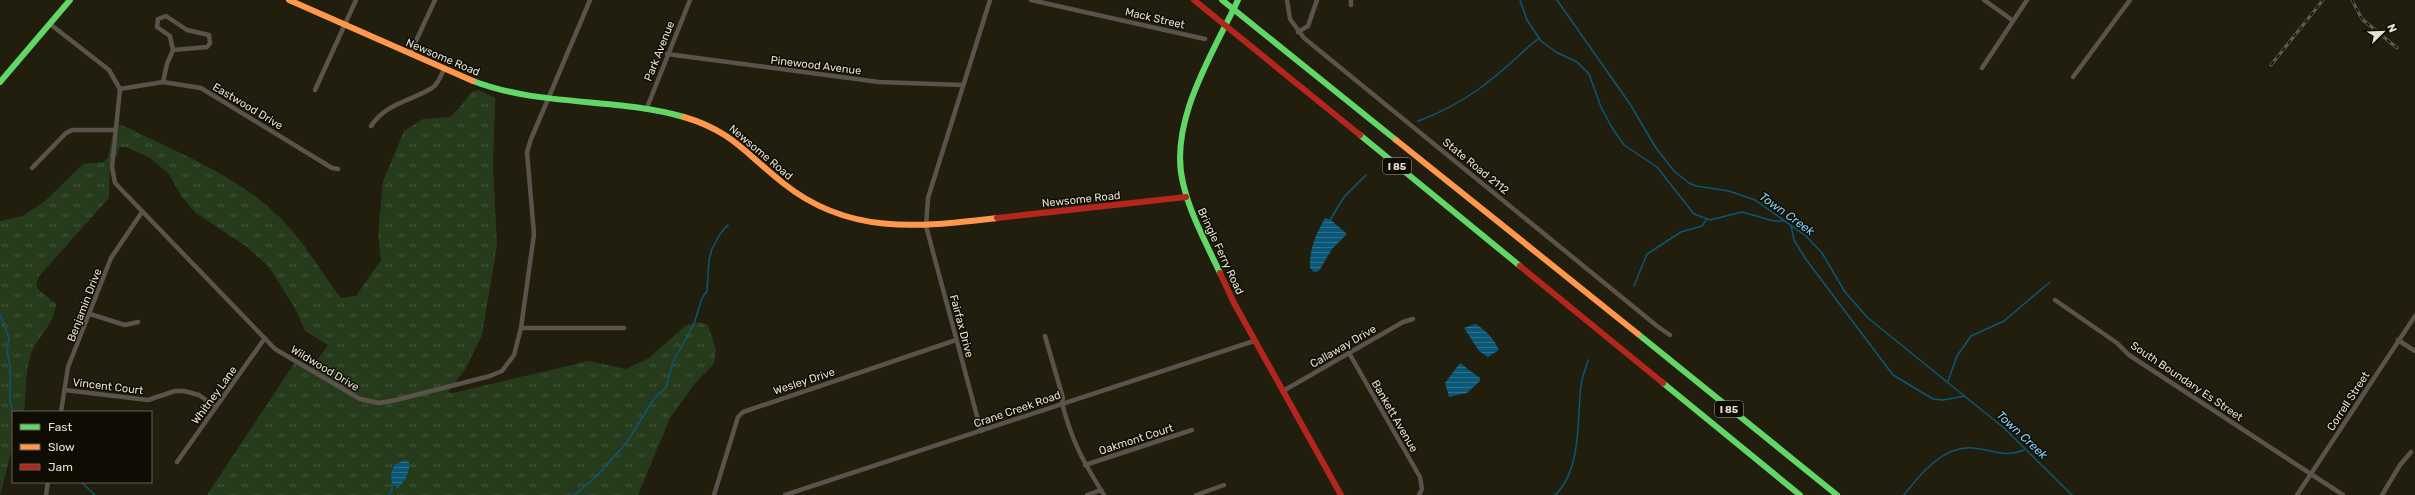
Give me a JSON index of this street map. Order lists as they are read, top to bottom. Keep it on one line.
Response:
{"streets":{"main road":["Newsome Road","I 85","Bringle Ferry Road"],"street":["Mack Street","Park Avenue","Pinewood Avenue","Eastwood Drive","State Road 2112","Benjamin Drive","Fairfax Drive","Callaway Drive","Wildwood Drive","Wesley Drive","South Boundary Es Street","Vincent Court","Whitney Lane","Correll Street","Crane Creek Road","Bankett Avenue","Oakmont Court"]},"crossings":[["Park Avenue","Newsome Road"],["Park Avenue","Pinewood Avenue"],["Newsome Road","Bringle Ferry Road"],["Newsome Road","Fairfax Drive"],["Newsome Road","Wildwood Drive"],["Eastwood Drive","Wildwood Drive"],["Bringle Ferry Road","Callaway Drive"],["Bringle Ferry Road","Crane Creek Road"],["Benjamin Drive","Wildwood Drive"],["Benjamin Drive","Vincent Court"],["Fairfax Drive","Wesley Drive"],["Fairfax Drive","Crane Creek Road"],["Callaway Drive","Bankett Avenue"],["Wildwood Drive","Whitney Lane"],["South Boundary Es Street","Correll Street"],["Vincent Court","Whitney Lane"]],"water":["Town Creek"],"legend":["Fast","Slow","Jam"],"north":"top right"}
